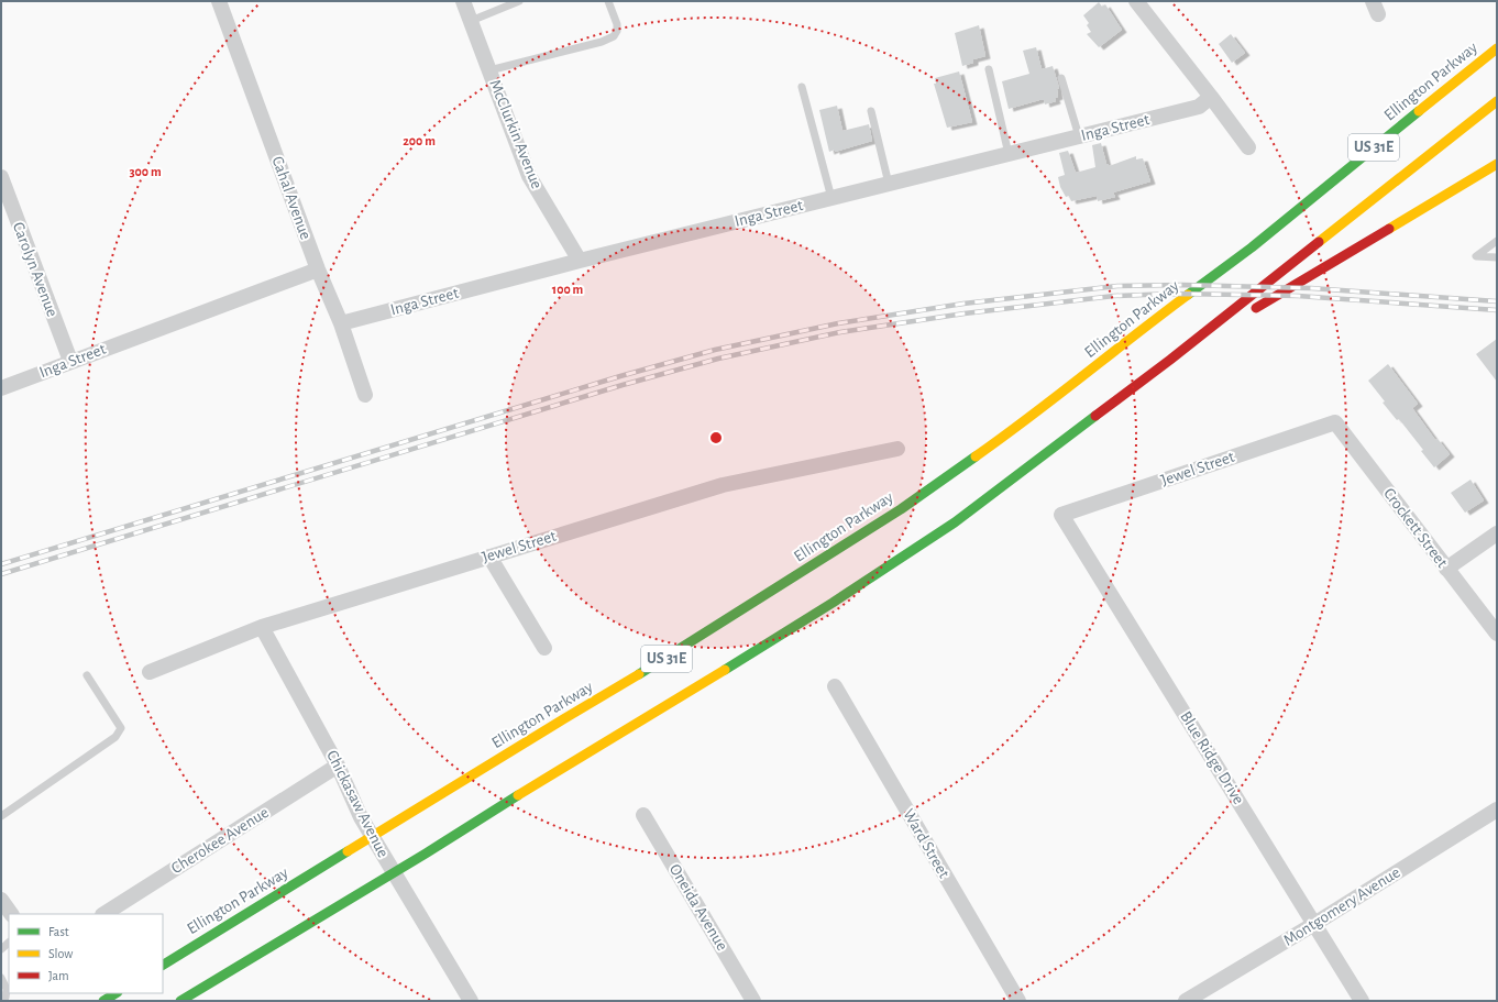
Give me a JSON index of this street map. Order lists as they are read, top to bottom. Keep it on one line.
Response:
{"streets":{"highway":["Ellington Parkway","US 31E"],"street":["Inga Street","McClurkin Avenue","Cahal Avenue","Carolyn Avenue","Jewel Street","Crockett Street","Blue Ridge Drive","Chickasaw Avenue","Cherokee Avenue","Ward Street","Montgomery Avenue","Oneida Avenue"]},"crossings":[["Inga Street","McClurkin Avenue"],["Inga Street","Cahal Avenue"],["Inga Street","Carolyn Avenue"],["Jewel Street","Crockett Street"],["Jewel Street","Blue Ridge Drive"],["Jewel Street","Chickasaw Avenue"],["Blue Ridge Drive","Montgomery Avenue"],["Chickasaw Avenue","Cherokee Avenue"]],"legend":["Fast","Slow","Jam"],"rings":["200 m","300 m","100 m"]}
